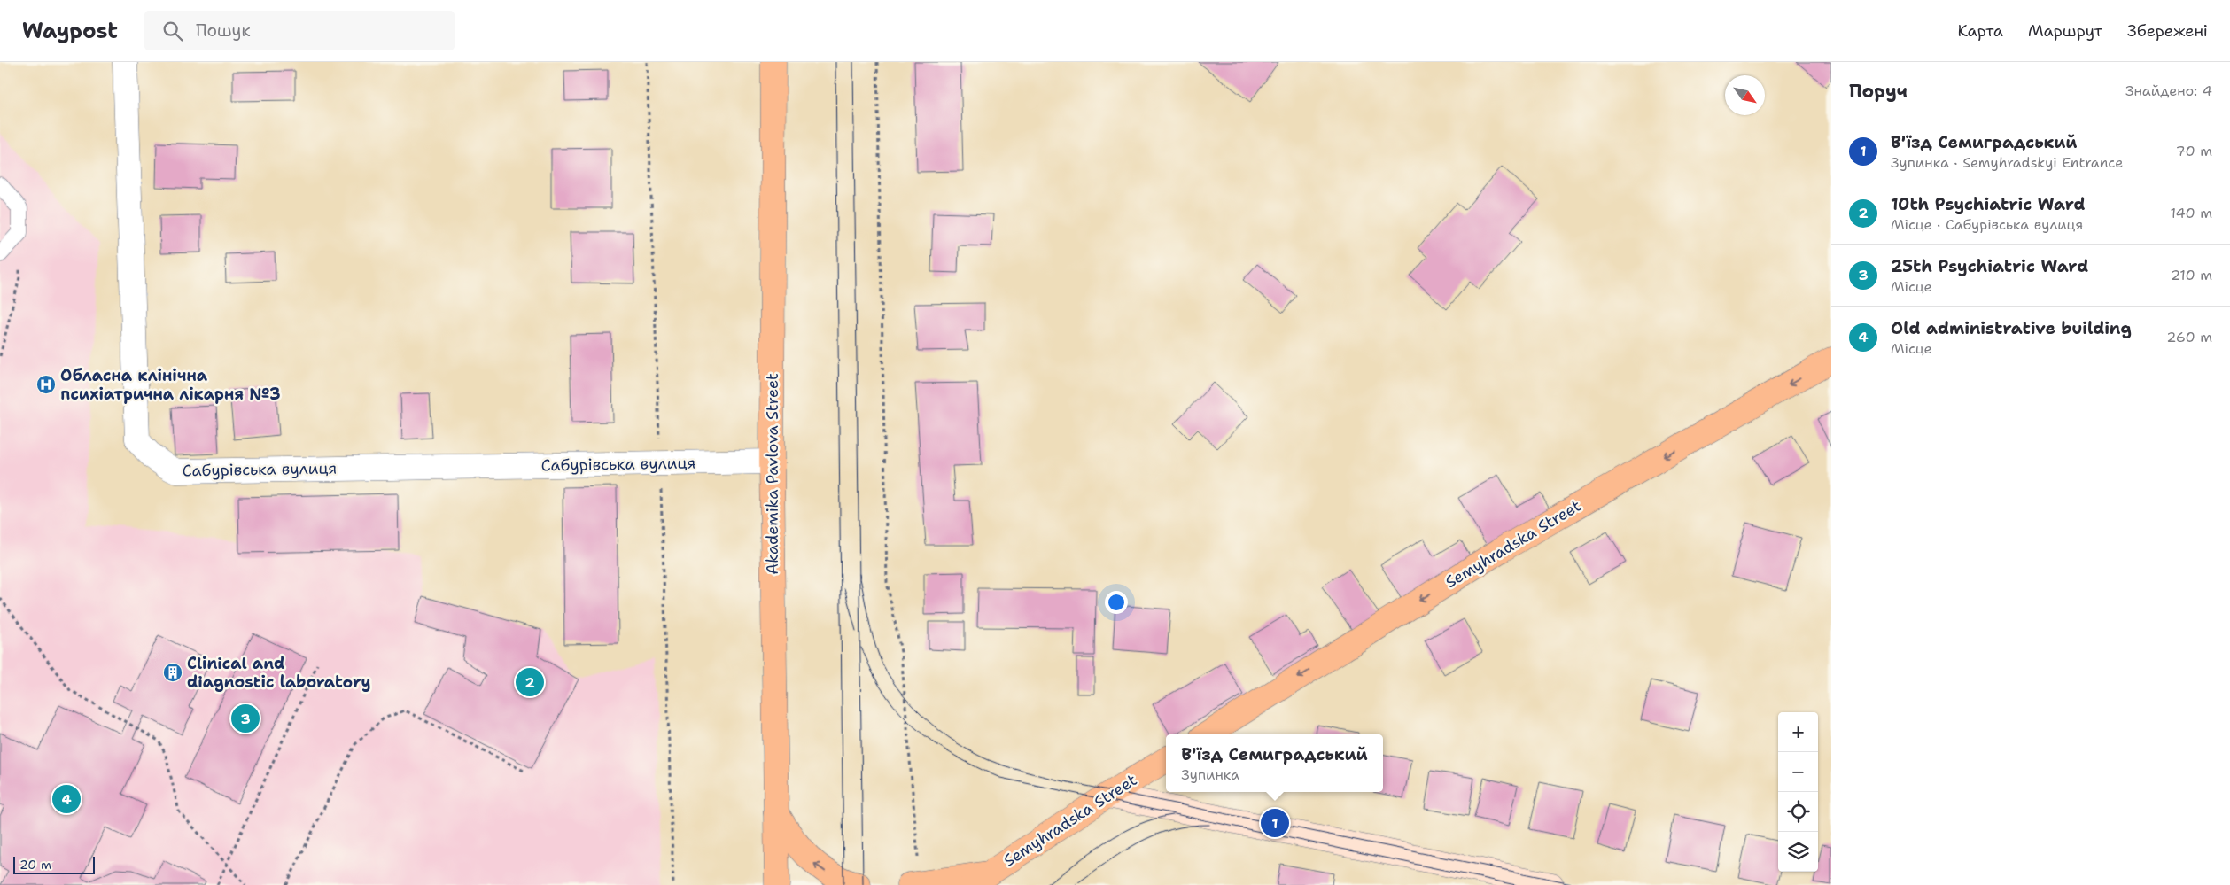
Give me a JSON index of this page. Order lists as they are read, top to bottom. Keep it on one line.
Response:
{"streets":{"main road":["Akademika Pavlova Street","Semyhradska Street"],"street":["Сабурівська вулиця"]},"crossings":[["Сабурівська вулиця","Akademika Pavlova Street"]],"one_way":["Semyhradska Street"],"places":{"hospital":["Обласна клінічна психіатрична лікарня №3"],"building":["Clinical and diagnostic laboratory"]},"scale_bar":"20 m","north":"bottom right","page":{"header":"Waypost","search":"Пошук","nav":["Карта","Маршрут","Збережені"],"heading":["Поруч","Знайдено: 4"],"list":[{"mark":"1","name":"В'їзд Семиградський","note":"Зупинка · Semyhradskyi Entrance","value":"70 m"},{"mark":"2","name":"10th Psychiatric Ward","note":"Місце · Сабурівська вулиця","value":"140 m"},{"mark":"3","name":"25th Psychiatric Ward","note":"Місце","value":"210 m"},{"mark":"4","name":"Old administrative building","note":"Місце","value":"260 m"}],"pins":["2","3","4","1"],"map_buttons":["+","−"],"popup":["В'їзд Семиградський","Зупинка"],"scale":"20 m"}}
